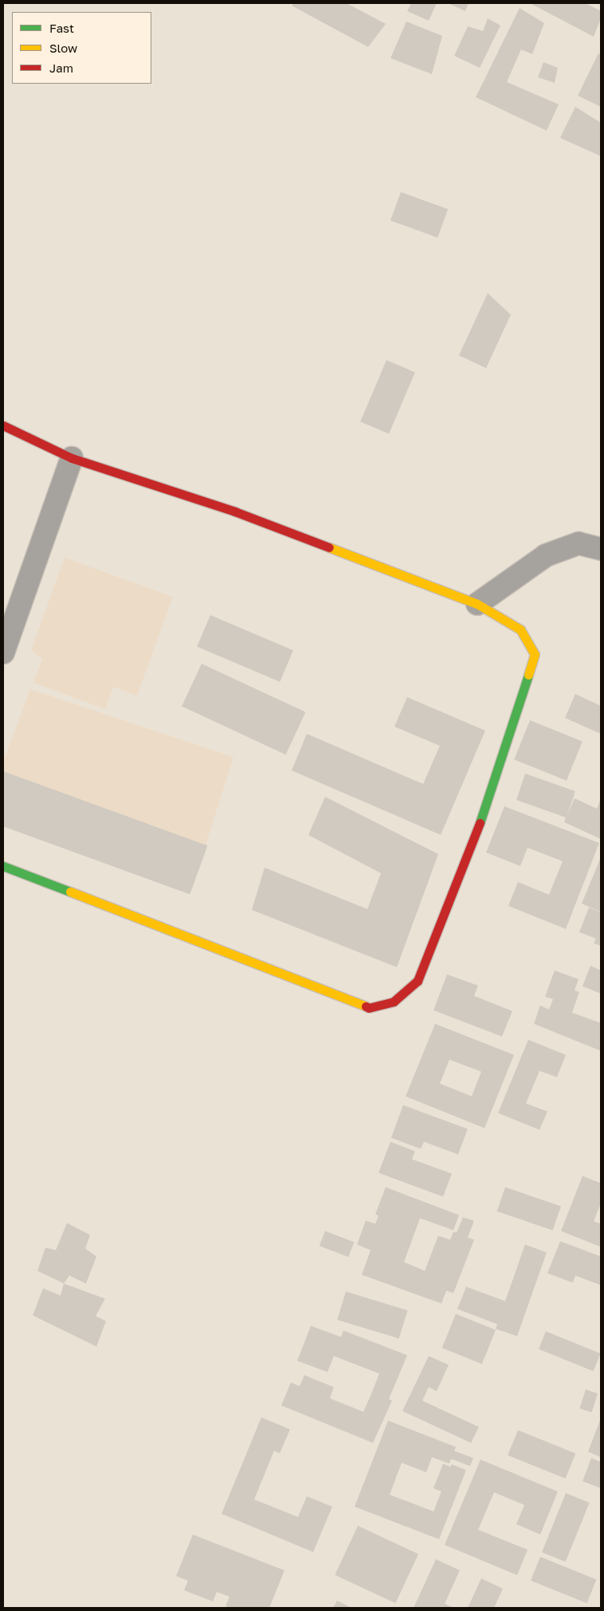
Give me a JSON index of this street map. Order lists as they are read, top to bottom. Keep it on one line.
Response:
{"legend":["Fast","Slow","Jam"]}
